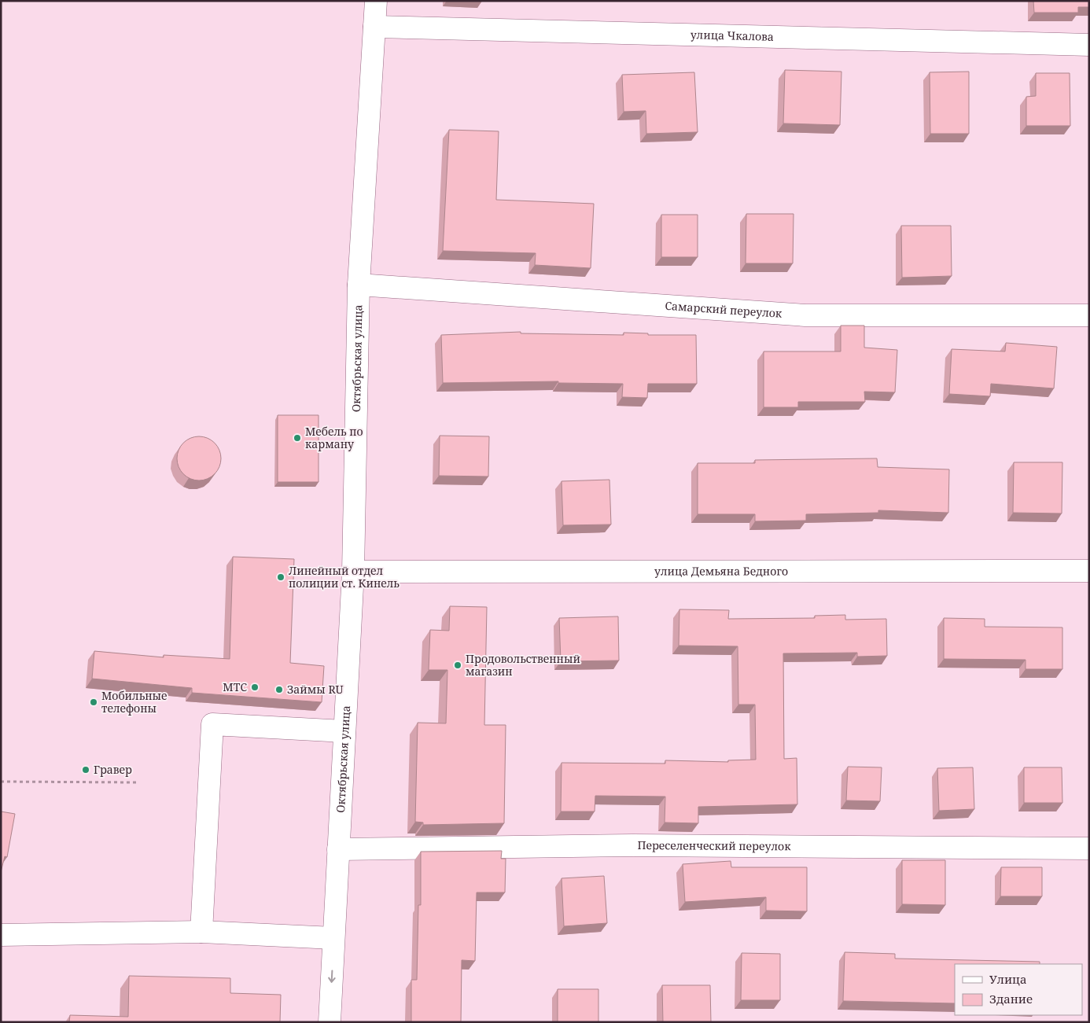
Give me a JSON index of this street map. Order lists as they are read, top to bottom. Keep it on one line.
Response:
{"streets":{"street":["улица Чкалова","Самарский переулок","Октябрьская улица","улица Демьяна Бедного","Переселенческий переулок"]},"crossings":[["улица Чкалова","Октябрьская улица"],["Самарский переулок","Октябрьская улица"],["Октябрьская улица","улица Демьяна Бедного"],["Октябрьская улица","Переселенческий переулок"]],"places":["Мебель по карману","Линейный отдел полиции ст. Кинель","Продовольственный магазин","МТС","Займы RU","Мобильные телефоны","Гравер"],"legend":["Улица","Здание"]}
